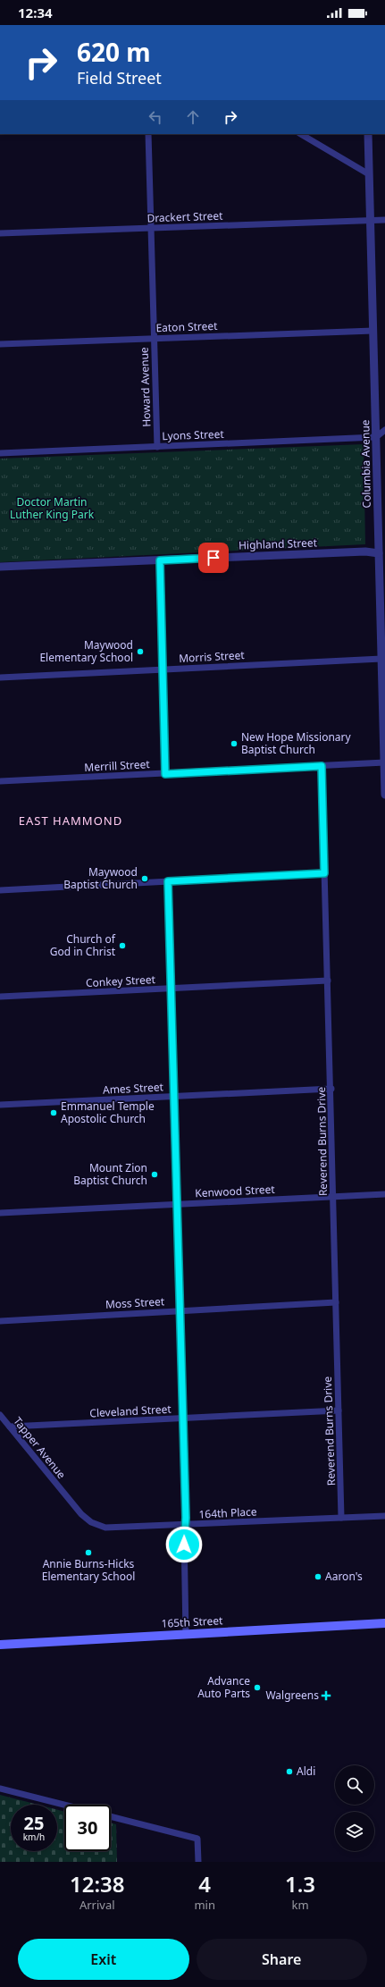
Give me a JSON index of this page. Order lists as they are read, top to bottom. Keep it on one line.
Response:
{"streets":{"main road":["165th Street"],"street":["Drackert Street","Eaton Street","Howard Avenue","Lyons Street","Columbia Avenue","Highland Street","Morris Street","Merrill Street","Conkey Street","Ames Street","Reverend Burns Drive","Kenwood Street","Moss Street","Cleveland Street","Tapper Avenue","164th Place"]},"crossings":[["Drackert Street","Howard Avenue"],["Drackert Street","Columbia Avenue"],["Eaton Street","Howard Avenue"],["Eaton Street","Columbia Avenue"],["Howard Avenue","Lyons Street"],["Lyons Street","Columbia Avenue"],["Columbia Avenue","Highland Street"],["Columbia Avenue","Morris Street"],["Columbia Avenue","Merrill Street"],["Merrill Street","Reverend Burns Drive"],["Conkey Street","Reverend Burns Drive"],["Ames Street","Reverend Burns Drive"],["Reverend Burns Drive","Kenwood Street"],["Reverend Burns Drive","Moss Street"],["Reverend Burns Drive","Cleveland Street"],["Reverend Burns Drive","164th Place"],["Cleveland Street","Tapper Avenue"],["Tapper Avenue","164th Place"]],"districts":["EAST HAMMOND"],"parks":["Doctor Martin Luther King Park"],"places":{"other":["Maywood Elementary School","New Hope Missionary Baptist Church","Maywood Baptist Church","Church of God in Christ","Emmanuel Temple Apostolic Church","Mount Zion Baptist Church","Annie Burns-Hicks Elementary School","Aaron's","Advance Auto Parts","Aldi"],"health":["Walgreens"]},"page":{"status":"12:34","turn":["620 m","Field Street"],"speed":"25 km/h","limit":"30","eta":["12:38","Arrival","4","min","1.3","km"],"buttons":["Exit","Share"]}}
